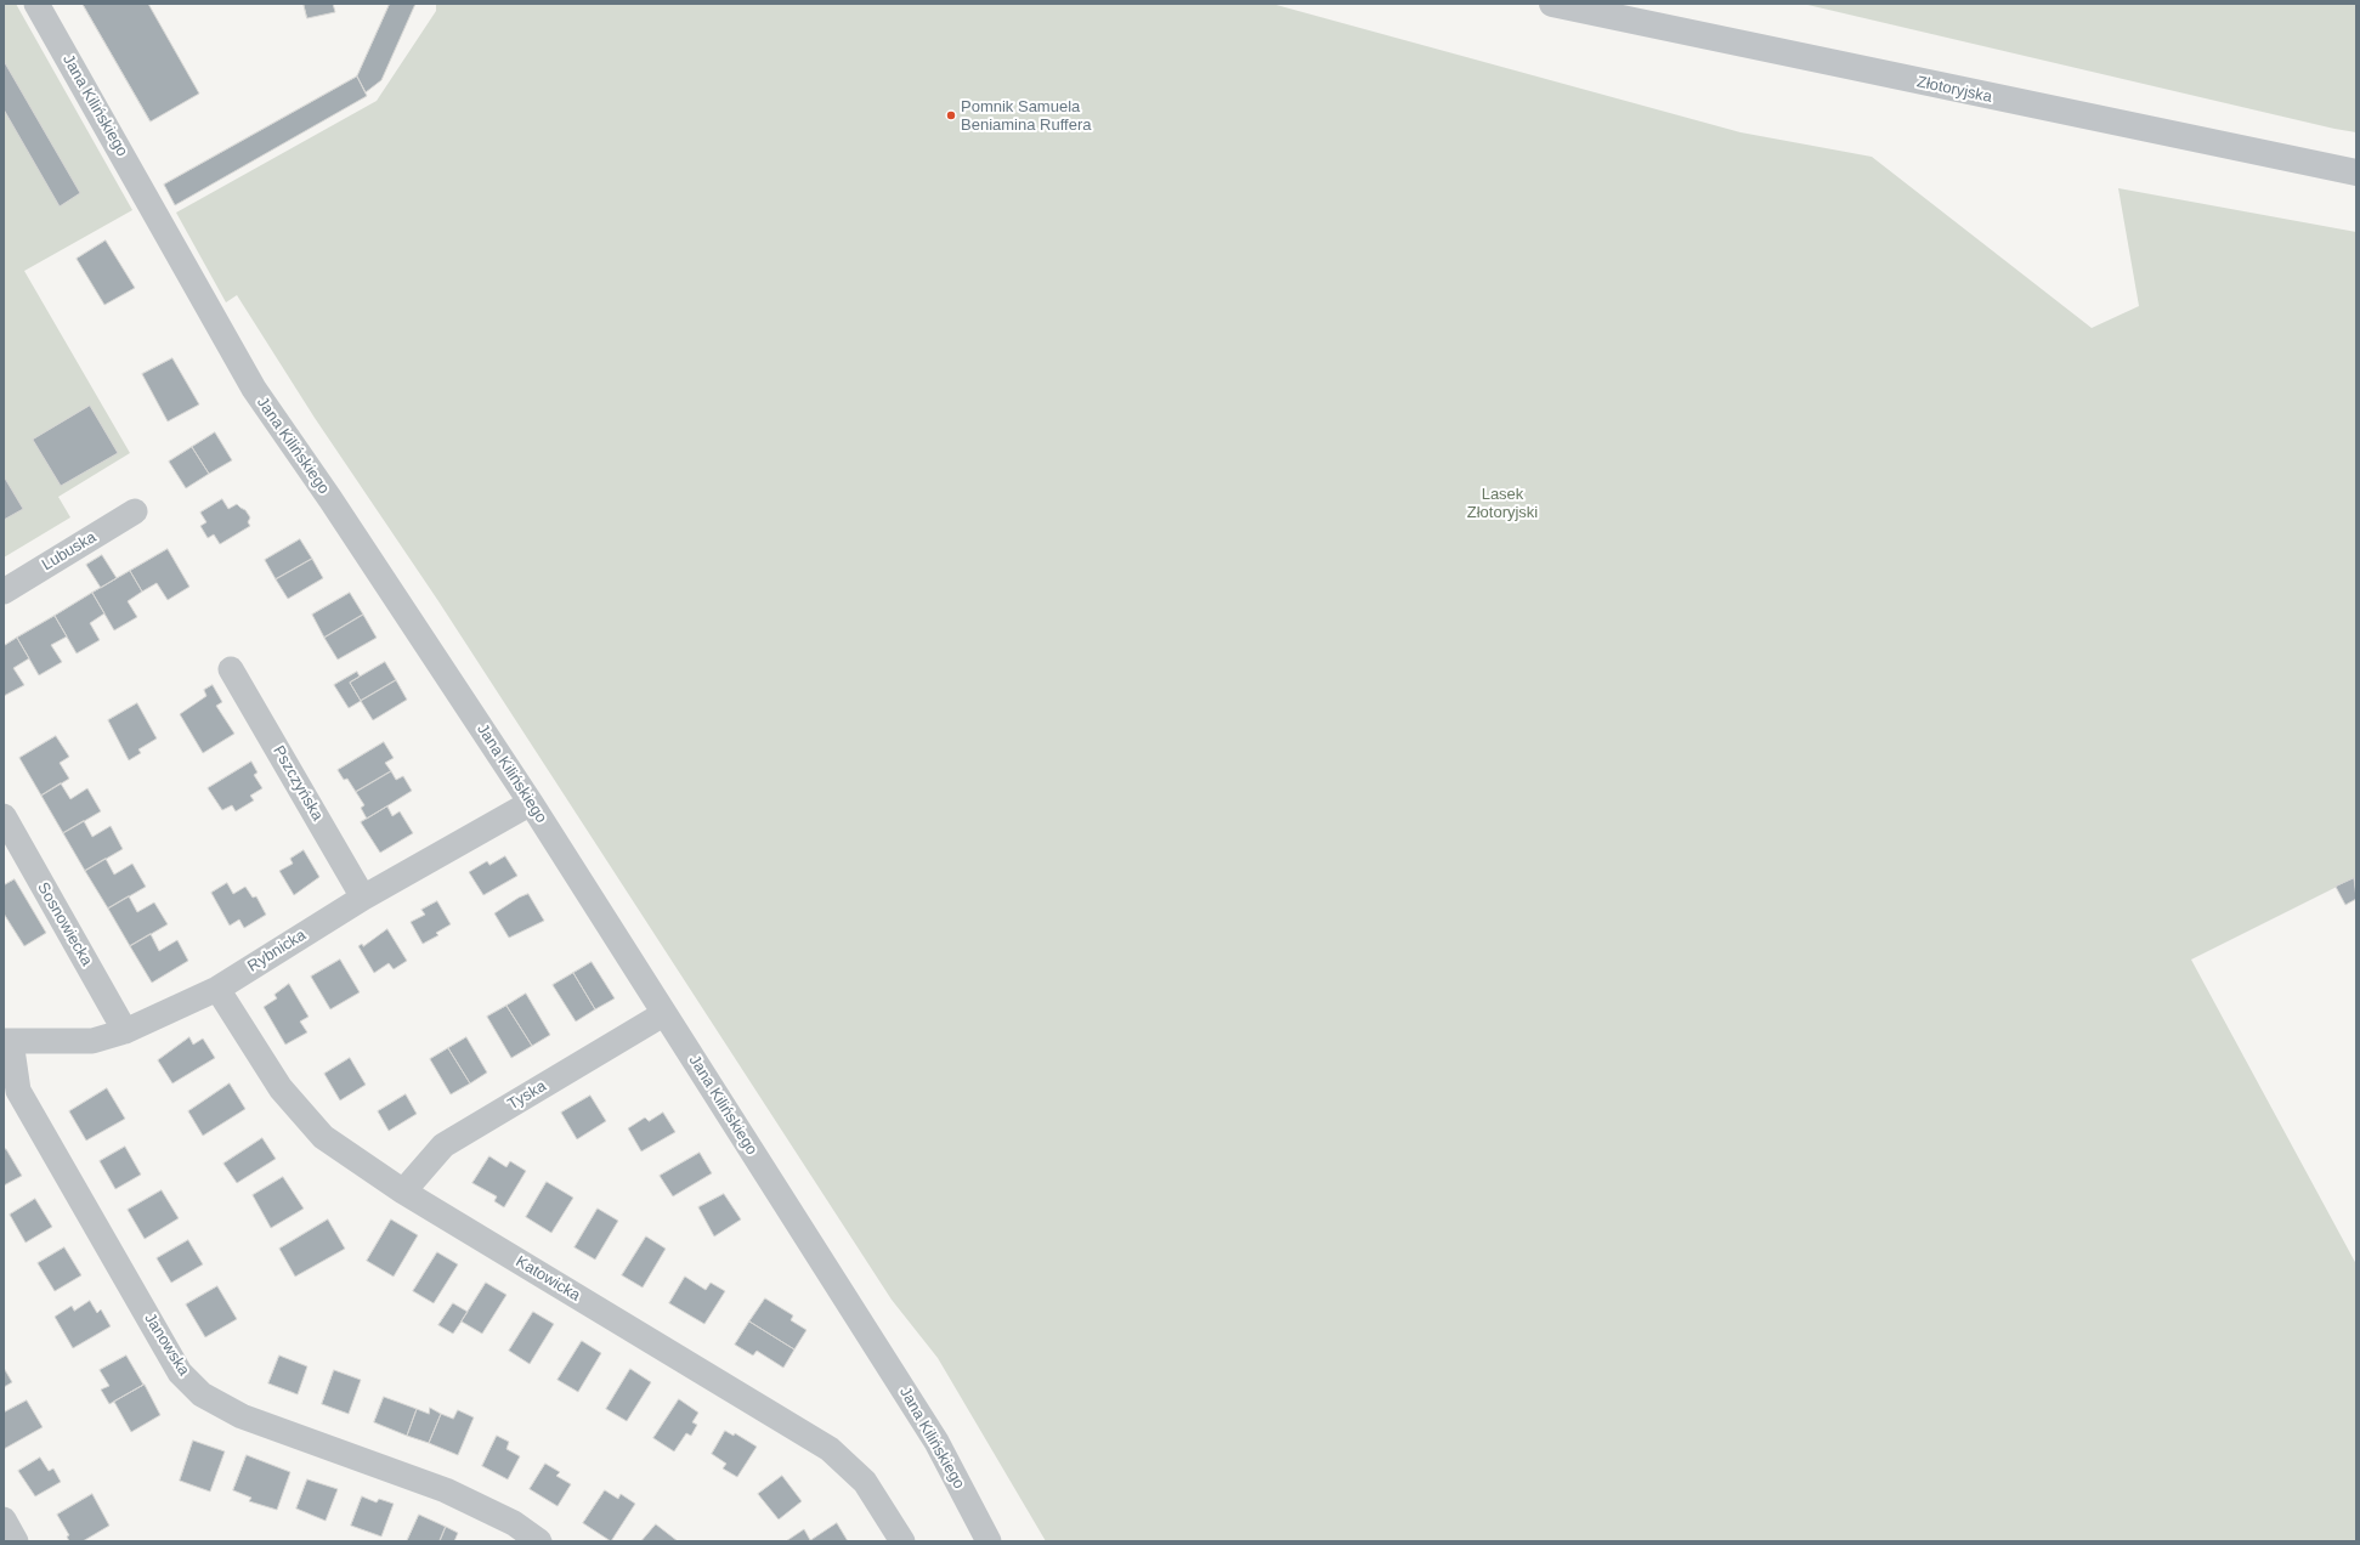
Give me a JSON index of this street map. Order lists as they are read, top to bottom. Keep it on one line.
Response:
{"streets":{"street":["Złotoryjska","Jana Kilińskiego","Lubuska","Pszczyńska","Sosnowiecka","Rybnicka","Tyska","Katowicka","Janowska"]},"crossings":[["Jana Kilińskiego","Rybnicka"],["Jana Kilińskiego","Tyska"],["Pszczyńska","Rybnicka"],["Sosnowiecka","Rybnicka"],["Rybnicka","Katowicka"],["Rybnicka","Janowska"],["Tyska","Katowicka"]],"parks":["Lasek Złotoryjski"],"places":["Pomnik Samuela Beniamina Ruffera"]}
